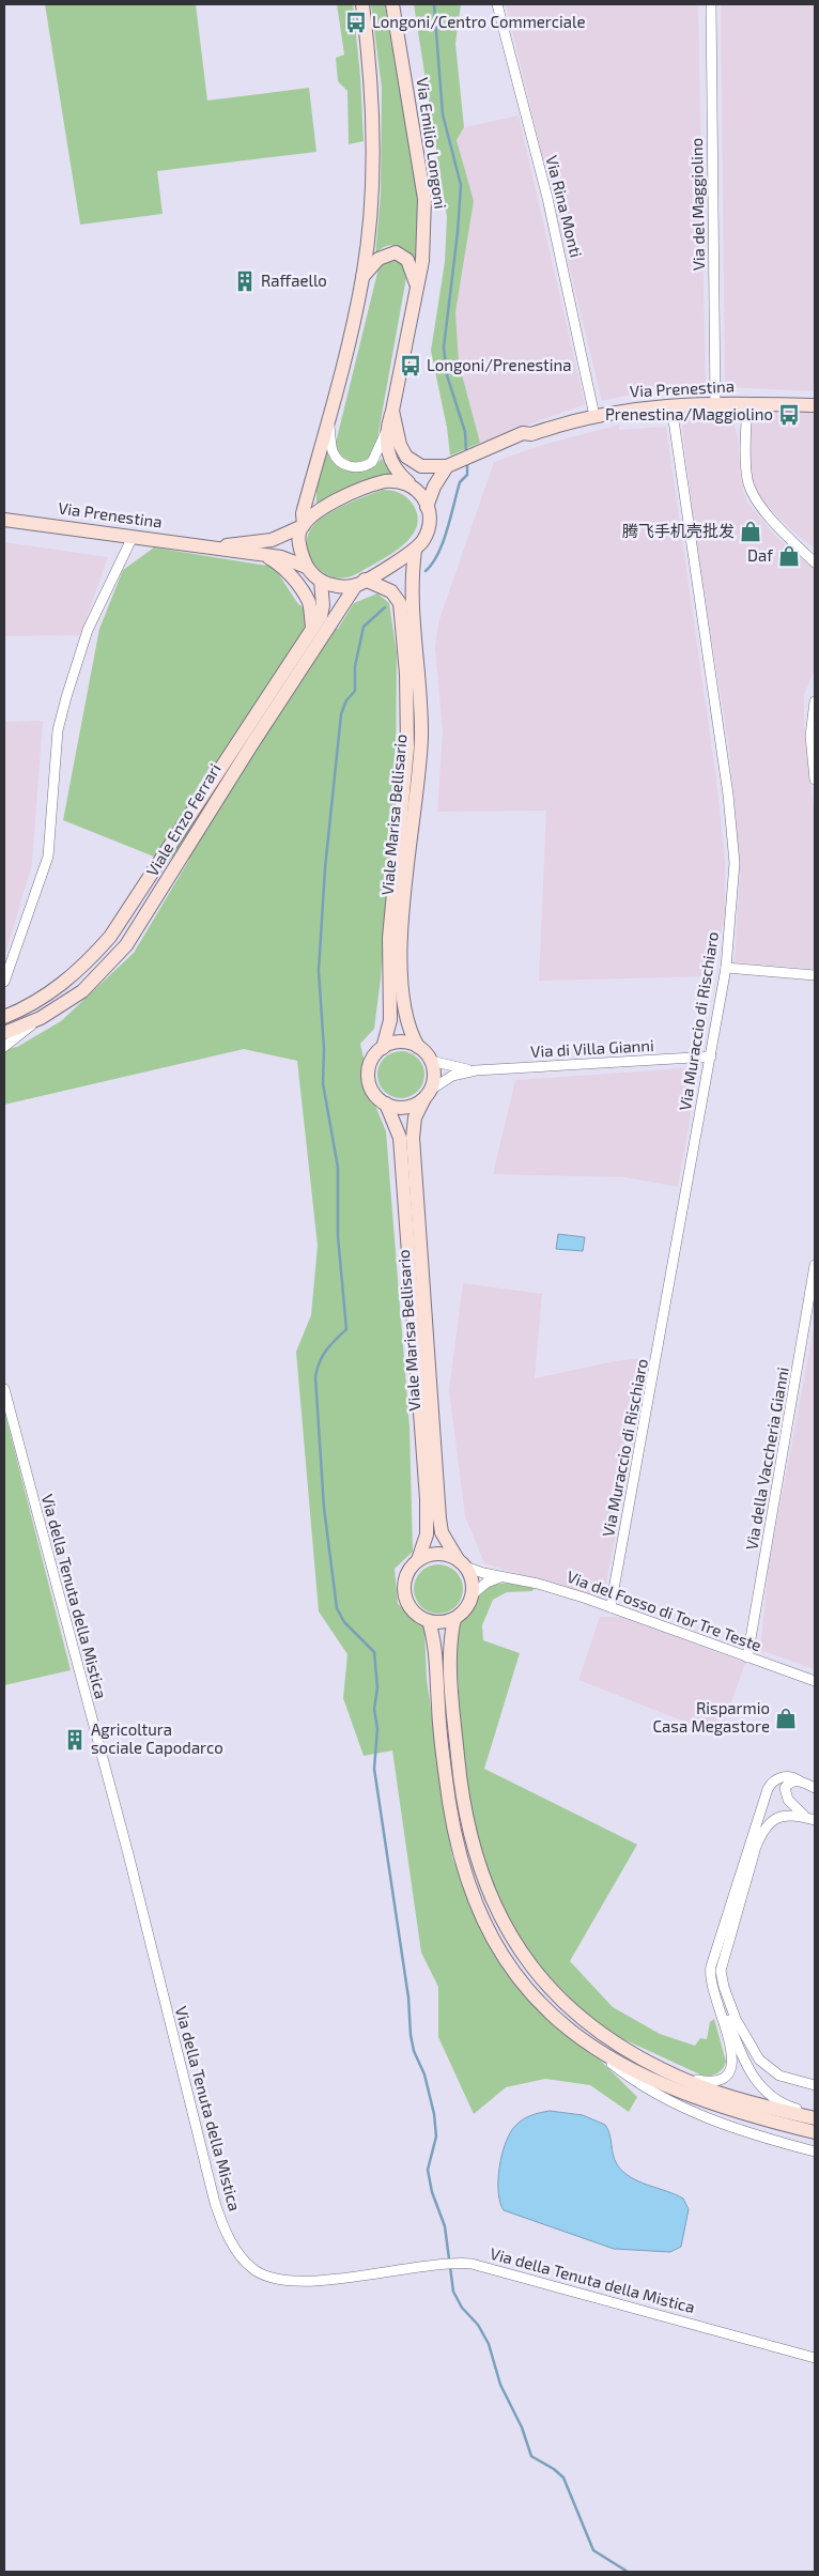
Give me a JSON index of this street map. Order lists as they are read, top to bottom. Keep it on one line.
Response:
{"streets":{"main road":["Via Emilio Longoni","Via Prenestina","Viale Marisa Bellisario","Viale Enzo Ferrari"],"street":["Via del Maggiolino","Via Rina Monti","Via Muraccio di Rischiaro","Via di Villa Gianni","Via della Vaccheria Gianni","Via della Tenuta della Mistica","Via del Fosso di Tor Tre Teste"]},"crossings":[["Via Emilio Longoni","Via Prenestina"],["Via del Maggiolino","Via Prenestina"],["Via Rina Monti","Via Prenestina"],["Via Prenestina","Viale Marisa Bellisario"],["Via Prenestina","Viale Enzo Ferrari"],["Via Prenestina","Via Muraccio di Rischiaro"],["Viale Marisa Bellisario","Viale Enzo Ferrari"],["Viale Marisa Bellisario","Via di Villa Gianni"],["Viale Marisa Bellisario","Via del Fosso di Tor Tre Teste"],["Via Muraccio di Rischiaro","Via di Villa Gianni"],["Via Muraccio di Rischiaro","Via del Fosso di Tor Tre Teste"],["Via della Vaccheria Gianni","Via del Fosso di Tor Tre Teste"]],"places":{"bus stop":["Longoni/Centro Commerciale","Longoni/Prenestina","Prenestina/Maggiolino"],"building":["Raffaello","Agricoltura sociale Capodarco"],"shop":["腾飞手机壳批发","Daf","Risparmio Casa Megastore"]}}
